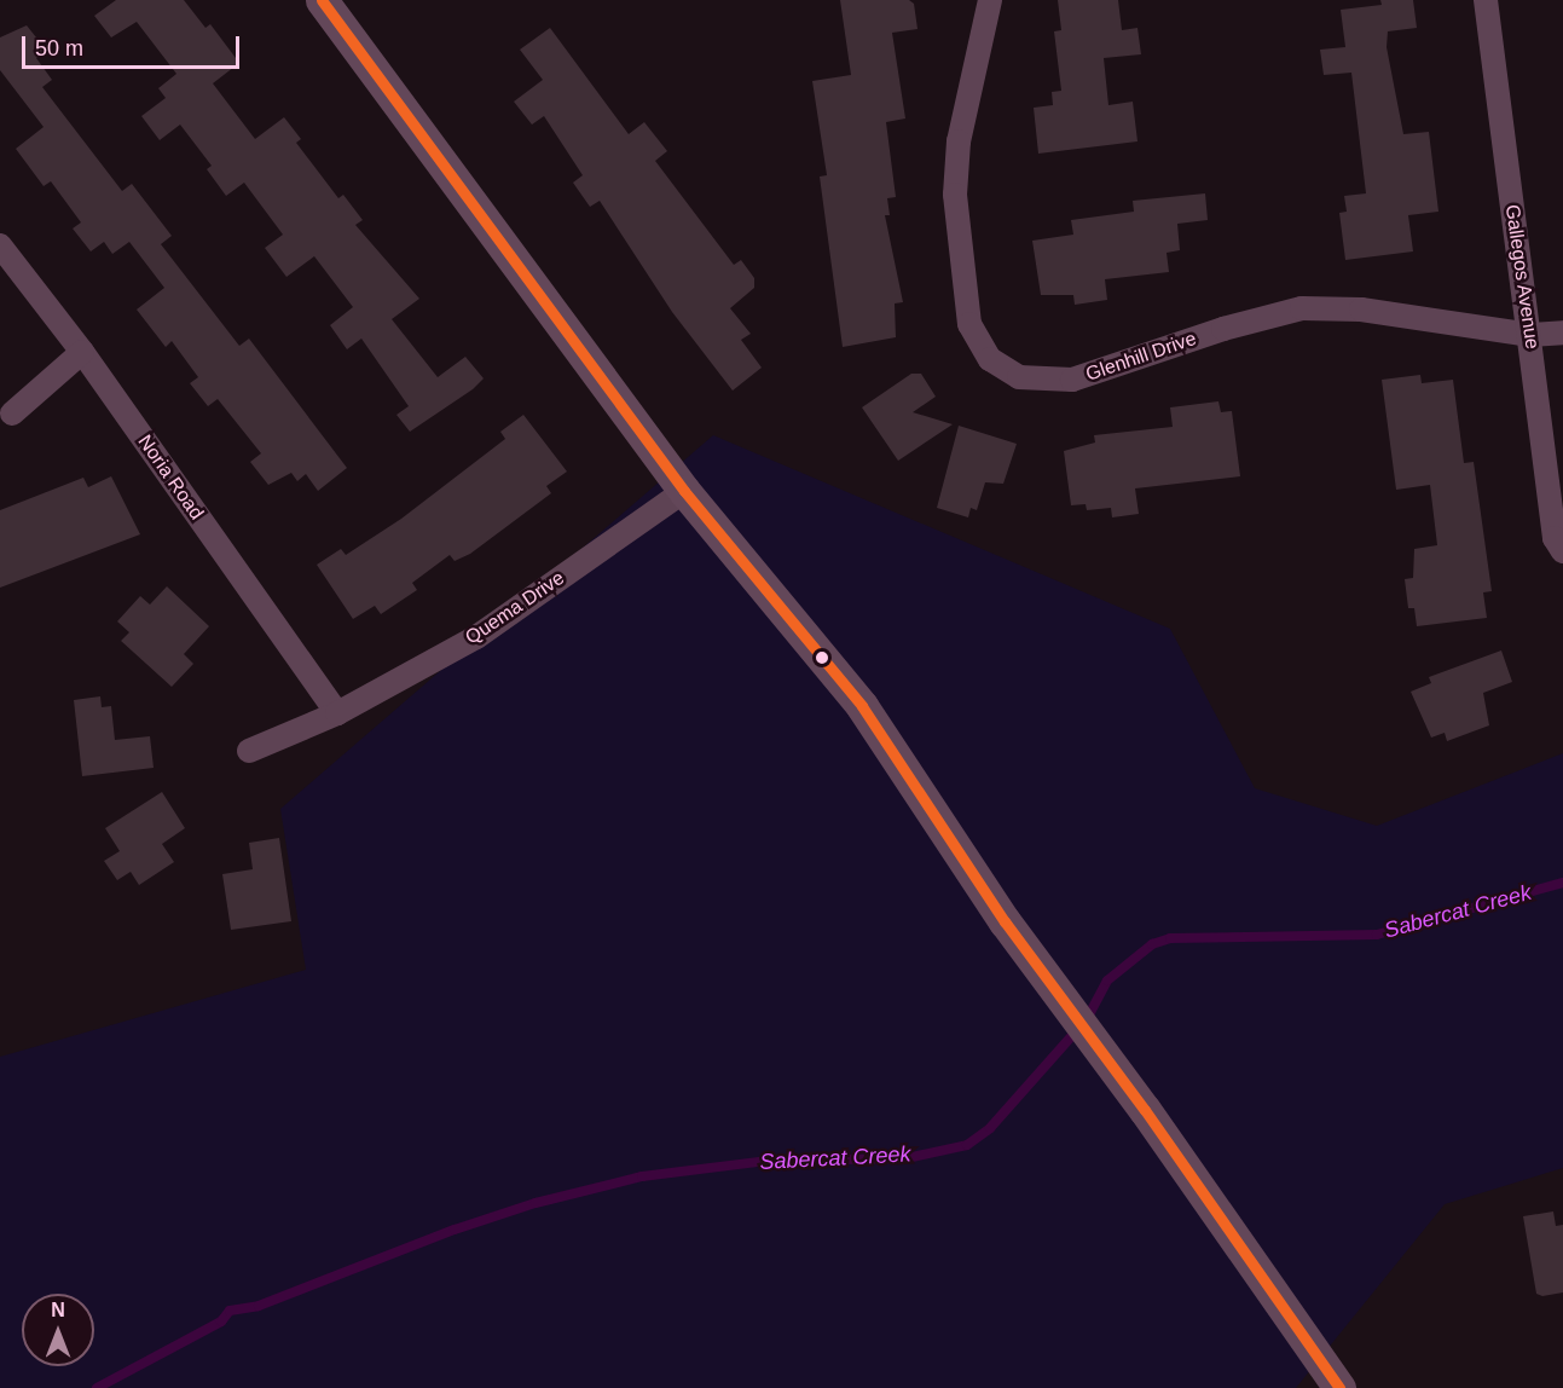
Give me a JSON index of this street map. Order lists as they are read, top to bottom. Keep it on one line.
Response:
{"streets":{"street":["Gallegos Avenue","Glenhill Drive","Noria Road","Quema Drive"]},"crossings":[["Gallegos Avenue","Glenhill Drive"],["Noria Road","Quema Drive"]],"water":["Sabercat Creek"],"scale_bar":"50 m","north":"top"}
